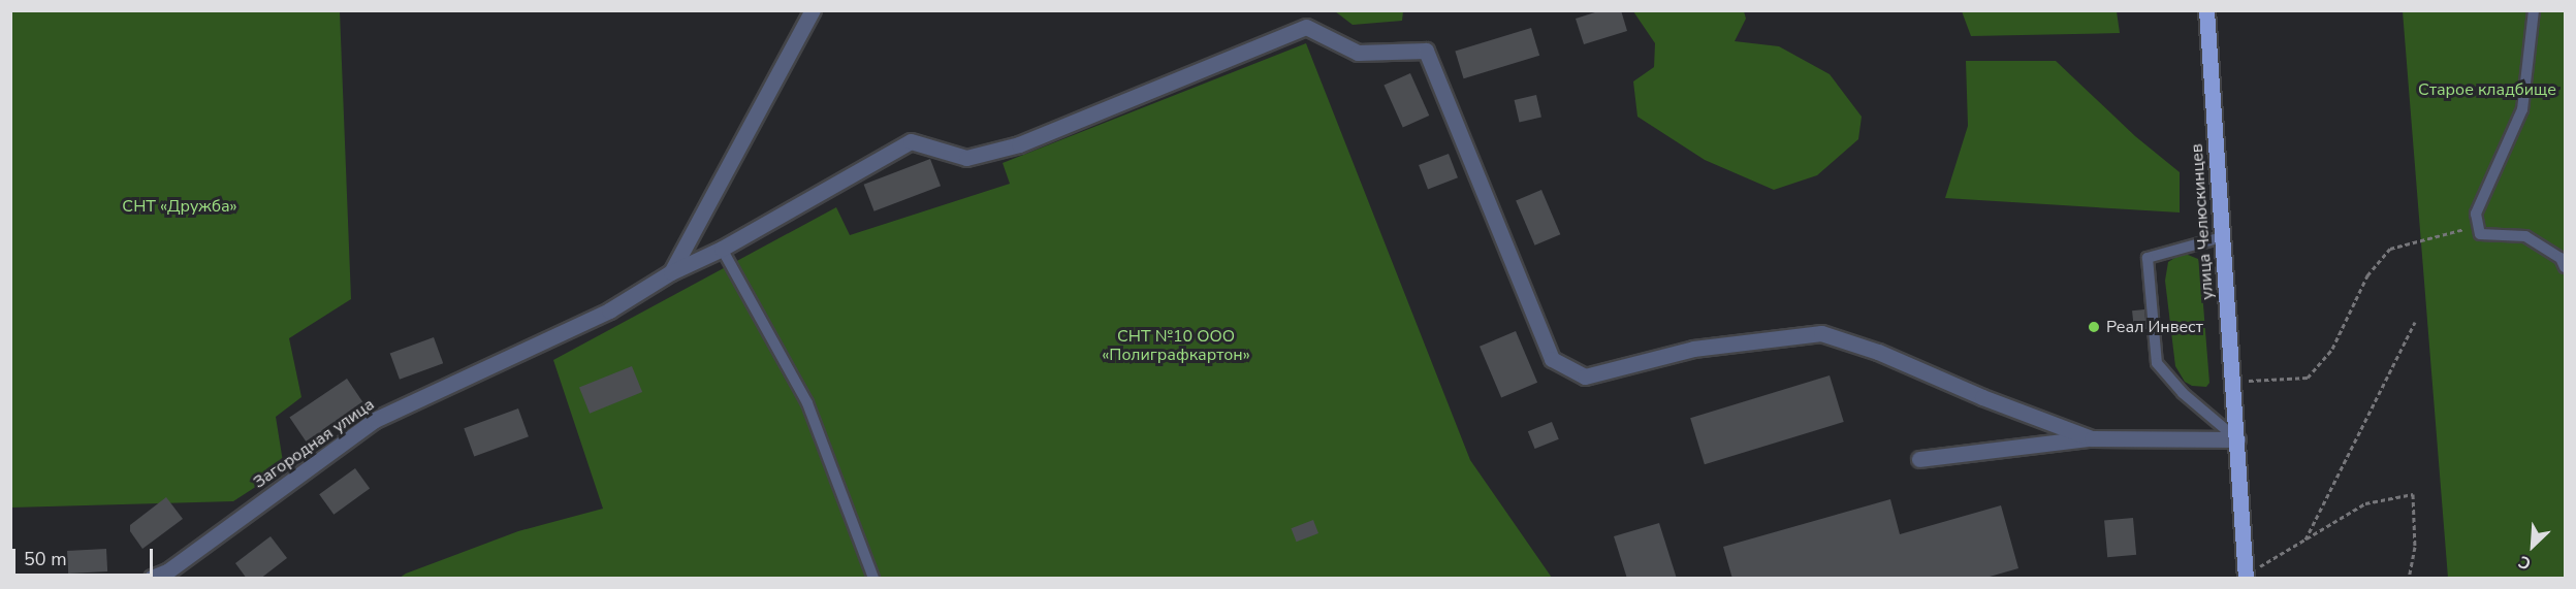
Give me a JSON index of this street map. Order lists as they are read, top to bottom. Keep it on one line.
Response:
{"streets":{"main road":["улица Челюскинцев"],"street":["Загородная улица"]},"parks":["Старое кладбище","СНТ «Дружба»","СНТ №10 ООО «Полиграфкартон»"],"places":["Реал Инвест"],"scale_bar":"50 m","north":"bottom left"}
